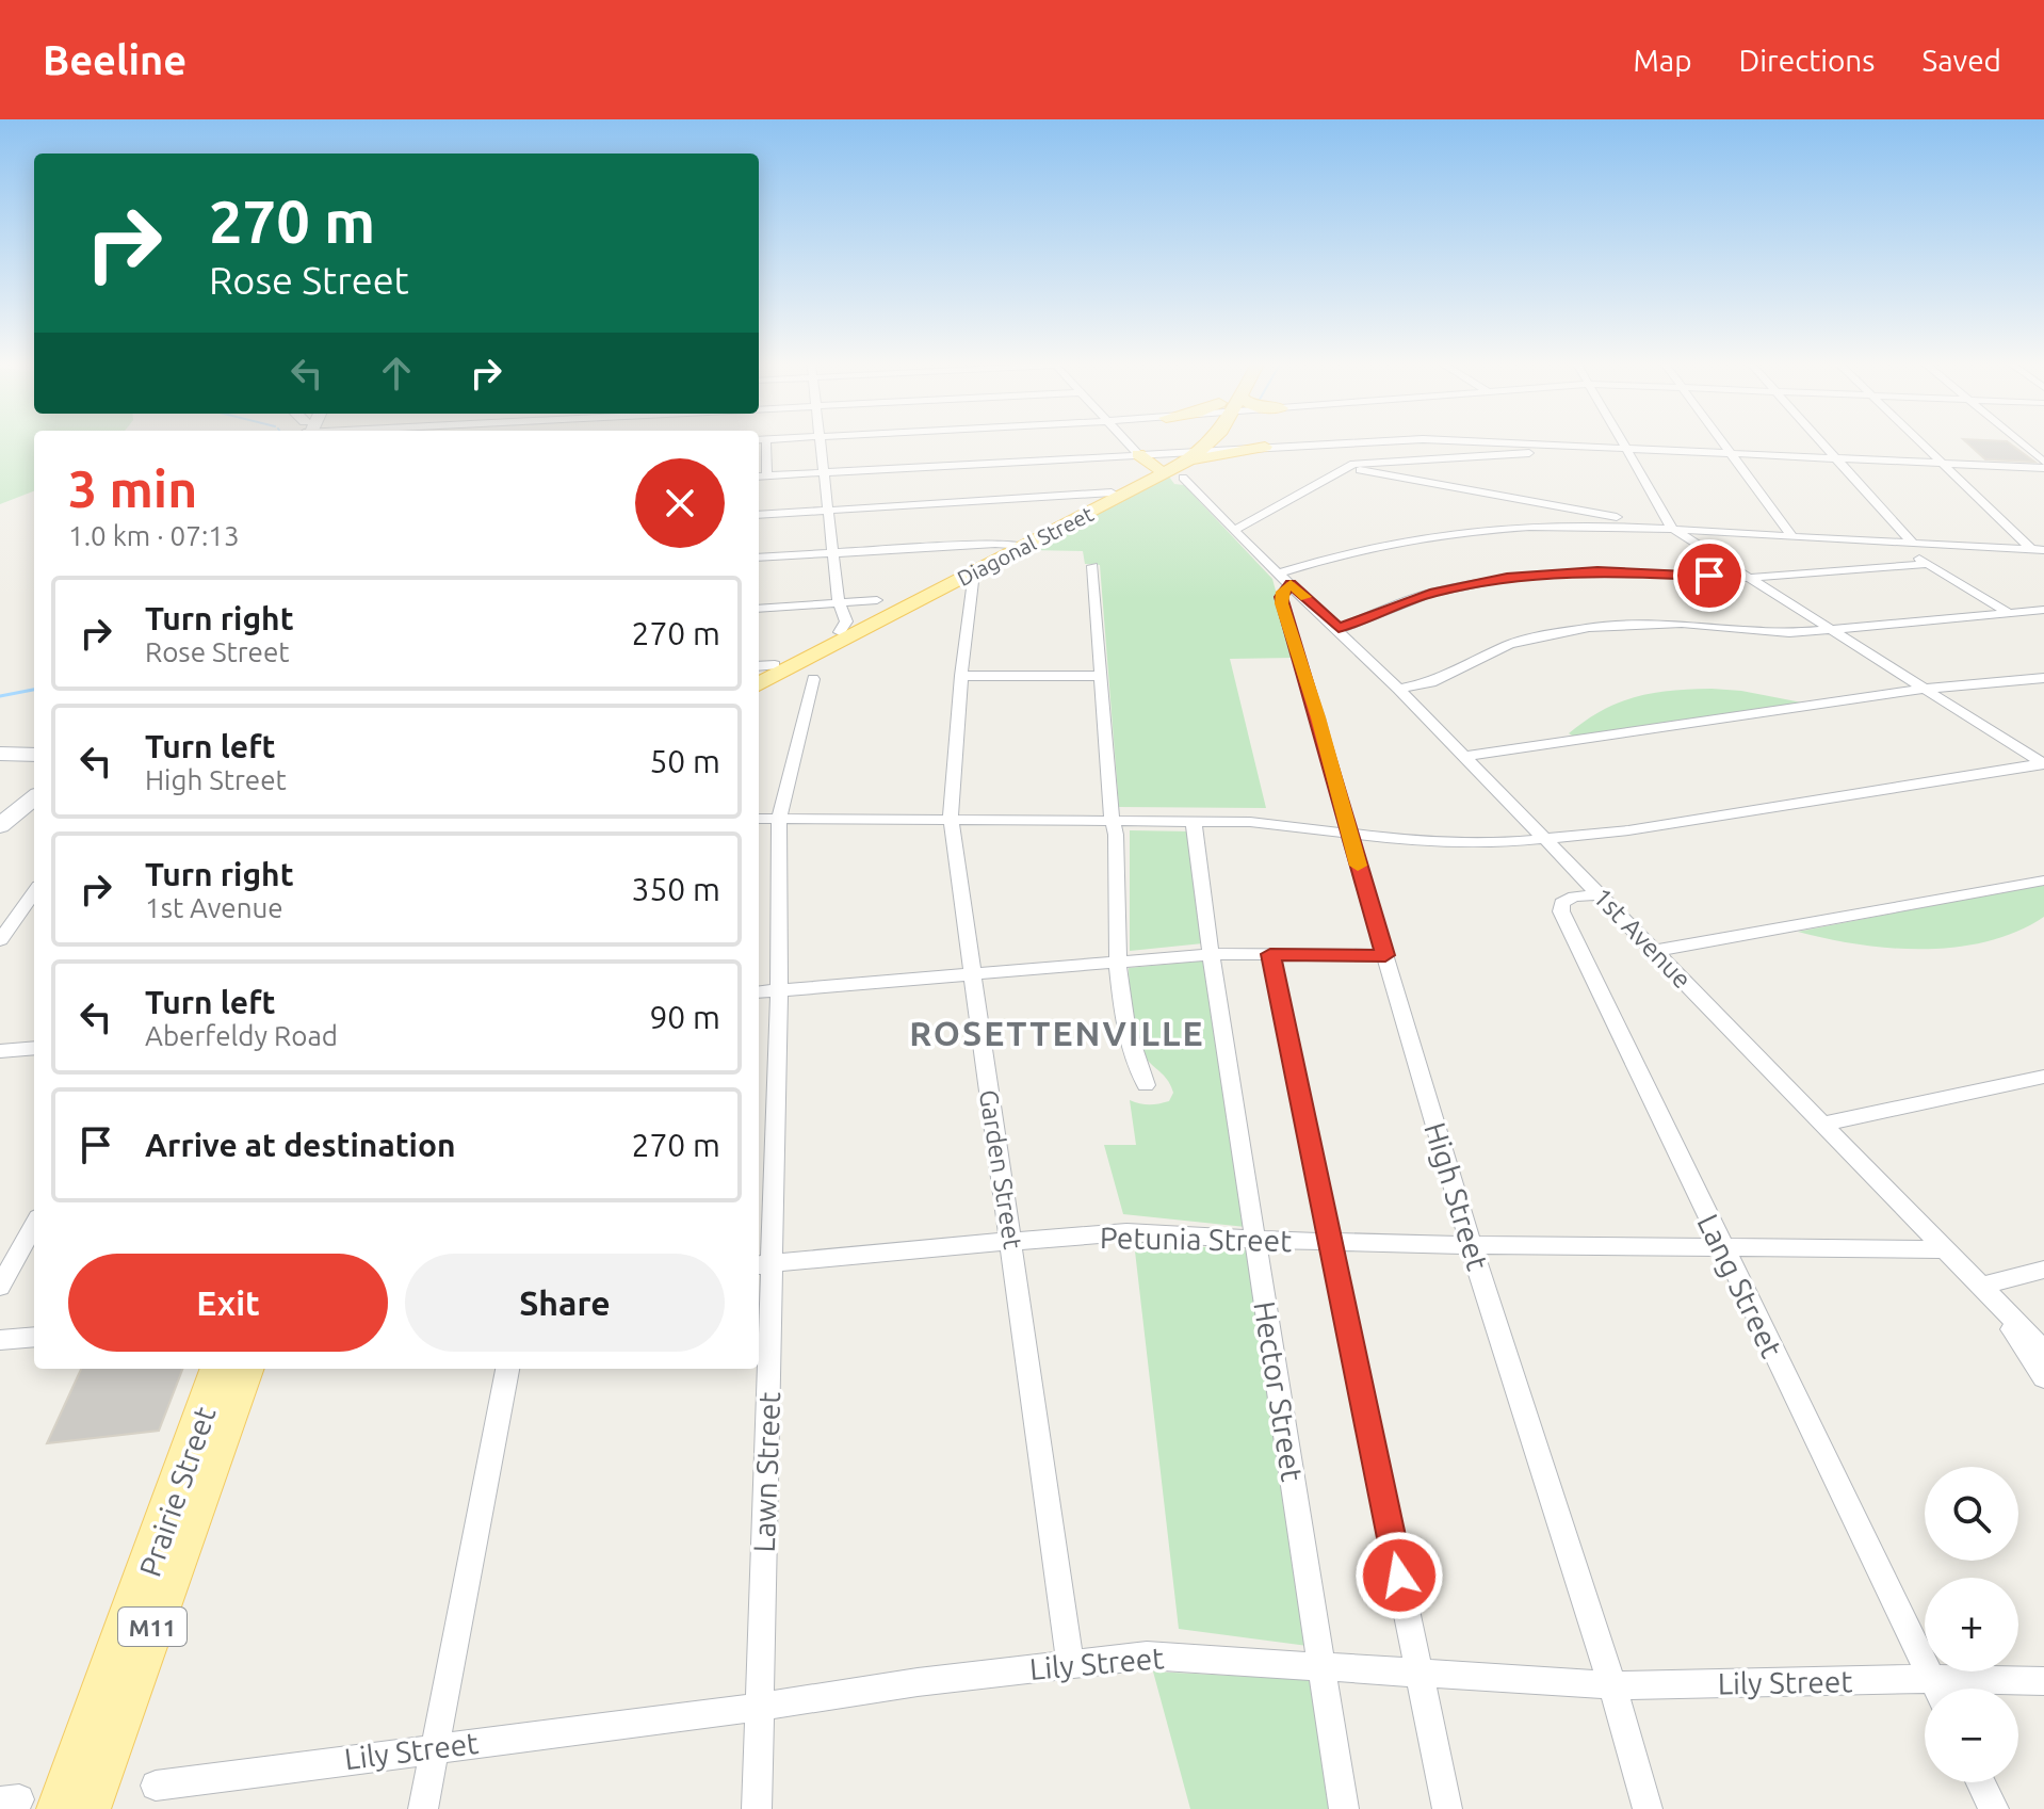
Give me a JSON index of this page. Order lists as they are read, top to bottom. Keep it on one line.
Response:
{"streets":{"main road":["Diagonal Street","Prairie Street","M11"],"street":["1st Avenue","Garden Street","High Street","Petunia Street","Lang Street","Hector Street","Lawn Street","Lily Street"]},"crossings":[["Diagonal Street","1st Avenue"],["Diagonal Street","Garden Street"],["1st Avenue","High Street"],["1st Avenue","Petunia Street"],["1st Avenue","Lang Street"],["Garden Street","Petunia Street"],["Garden Street","Lily Street"],["High Street","Petunia Street"],["High Street","Lily Street"],["Petunia Street","Lang Street"],["Petunia Street","Hector Street"],["Petunia Street","Lawn Street"],["Hector Street","Lily Street"],["Lawn Street","Lily Street"]],"districts":["ROSETTENVILLE"],"page":{"header":"Beeline","nav":["Map","Directions","Saved"],"turn":["270 m","Rose Street"],"heading":["3 min","1.0 km · 07:13"],"list":[{"name":"Turn right","note":"Rose Street","value":"270 m"},{"name":"Turn left","note":"High Street","value":"50 m"},{"name":"Turn right","note":"1st Avenue","value":"350 m"},{"name":"Turn left","note":"Aberfeldy Road","value":"90 m"},{"name":"Arrive at destination","value":"270 m"}],"buttons":["Exit","Share"],"map_buttons":["+","−"]}}
